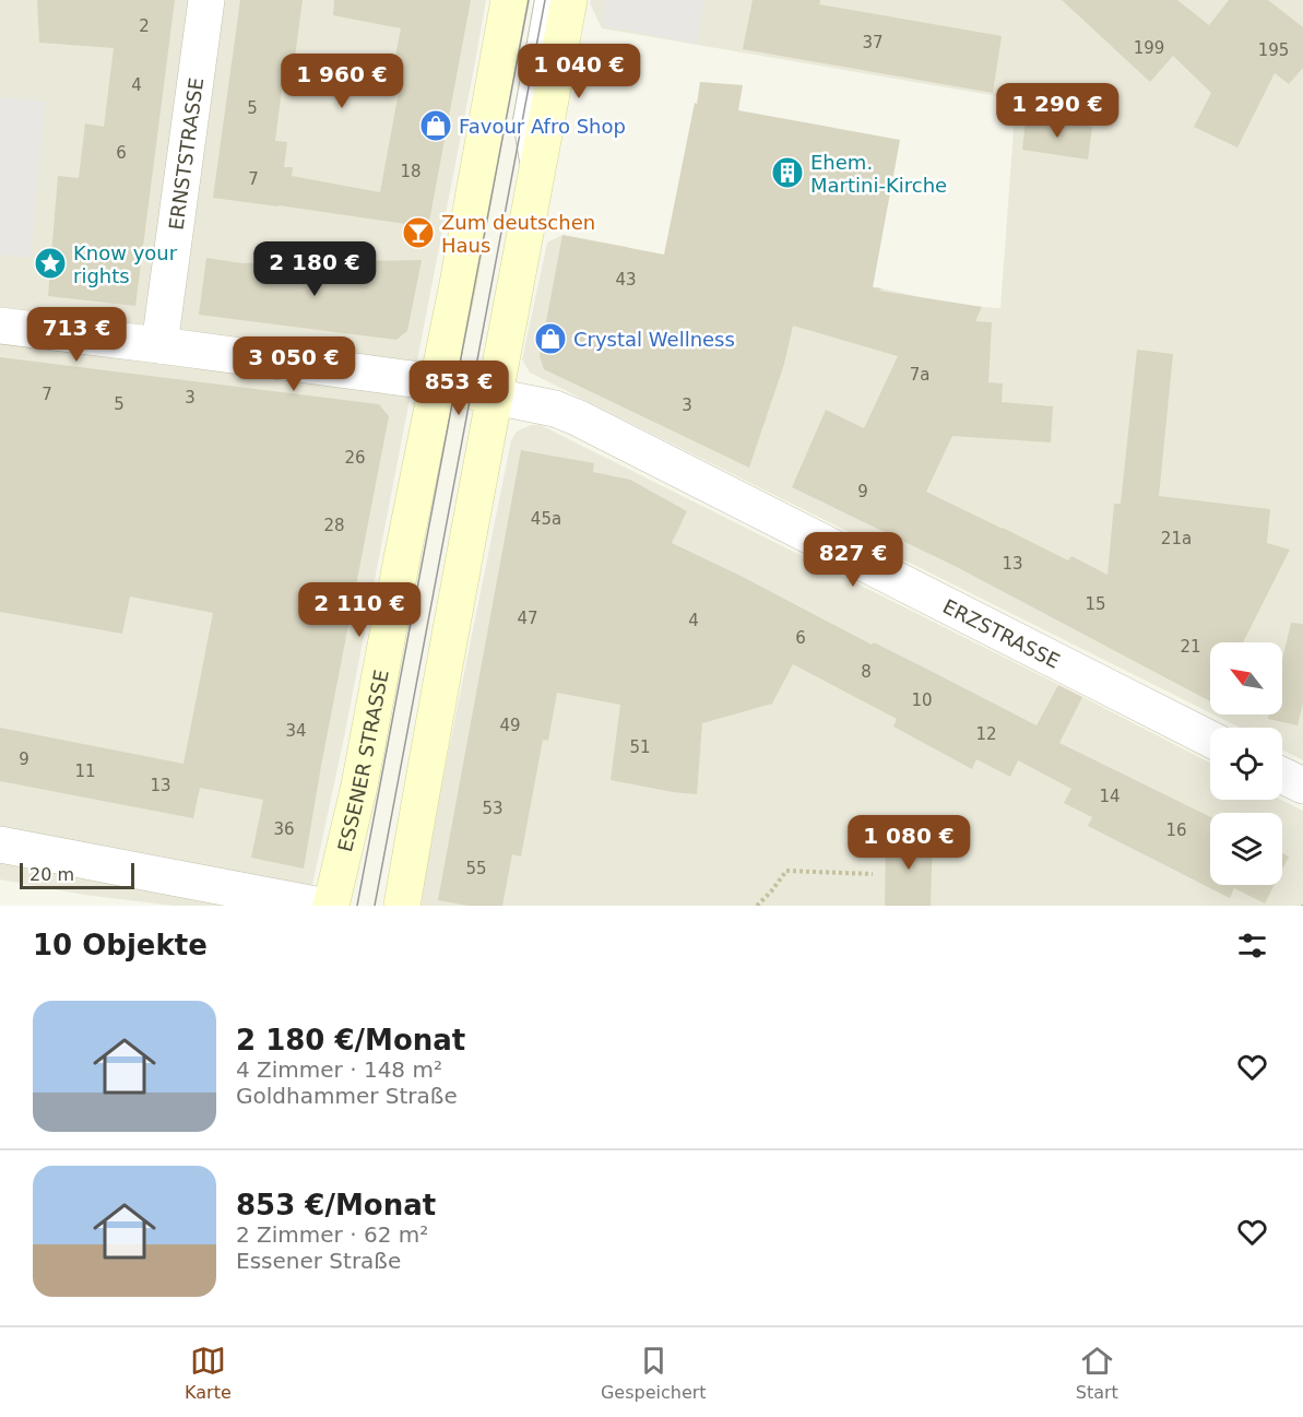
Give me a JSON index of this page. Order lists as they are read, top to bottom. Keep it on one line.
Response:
{"streets":{"main road":["ESSENER STRASSE"],"street":["ERNSTSTRASSE","ERZSTRASSE"]},"places":{"shop":["Favour Afro Shop","Crystal Wellness"],"building":["Ehem. Martini-Kirche"],"bar":["Zum deutschen Haus"],"place":["Know your rights"]},"house_numbers":["2","37","199","195","4","5","6","18","7","43","7a","7","3","5","3","26","9","45a","28","21a","13","15","47","4","6","21","8","10","49","34","12","51","9","11","13","14","53","36","16","55"],"scale_bar":"20 m","north":"top left","page":{"price":["1 040 €","1 960 €","1 290 €","2 180 €","713 €","3 050 €","853 €","827 €","2 110 €","1 080 €"],"scale":"20 m","heading":"10 Objekte","list":[{"name":"2 180 €/Monat","note":"4 Zimmer · 148 m² · Goldhammer Straße"},{"name":"853 €/Monat","note":"2 Zimmer · 62 m² · Essener Straße"}],"tabs":["Karte","Gespeichert","Start"]}}
